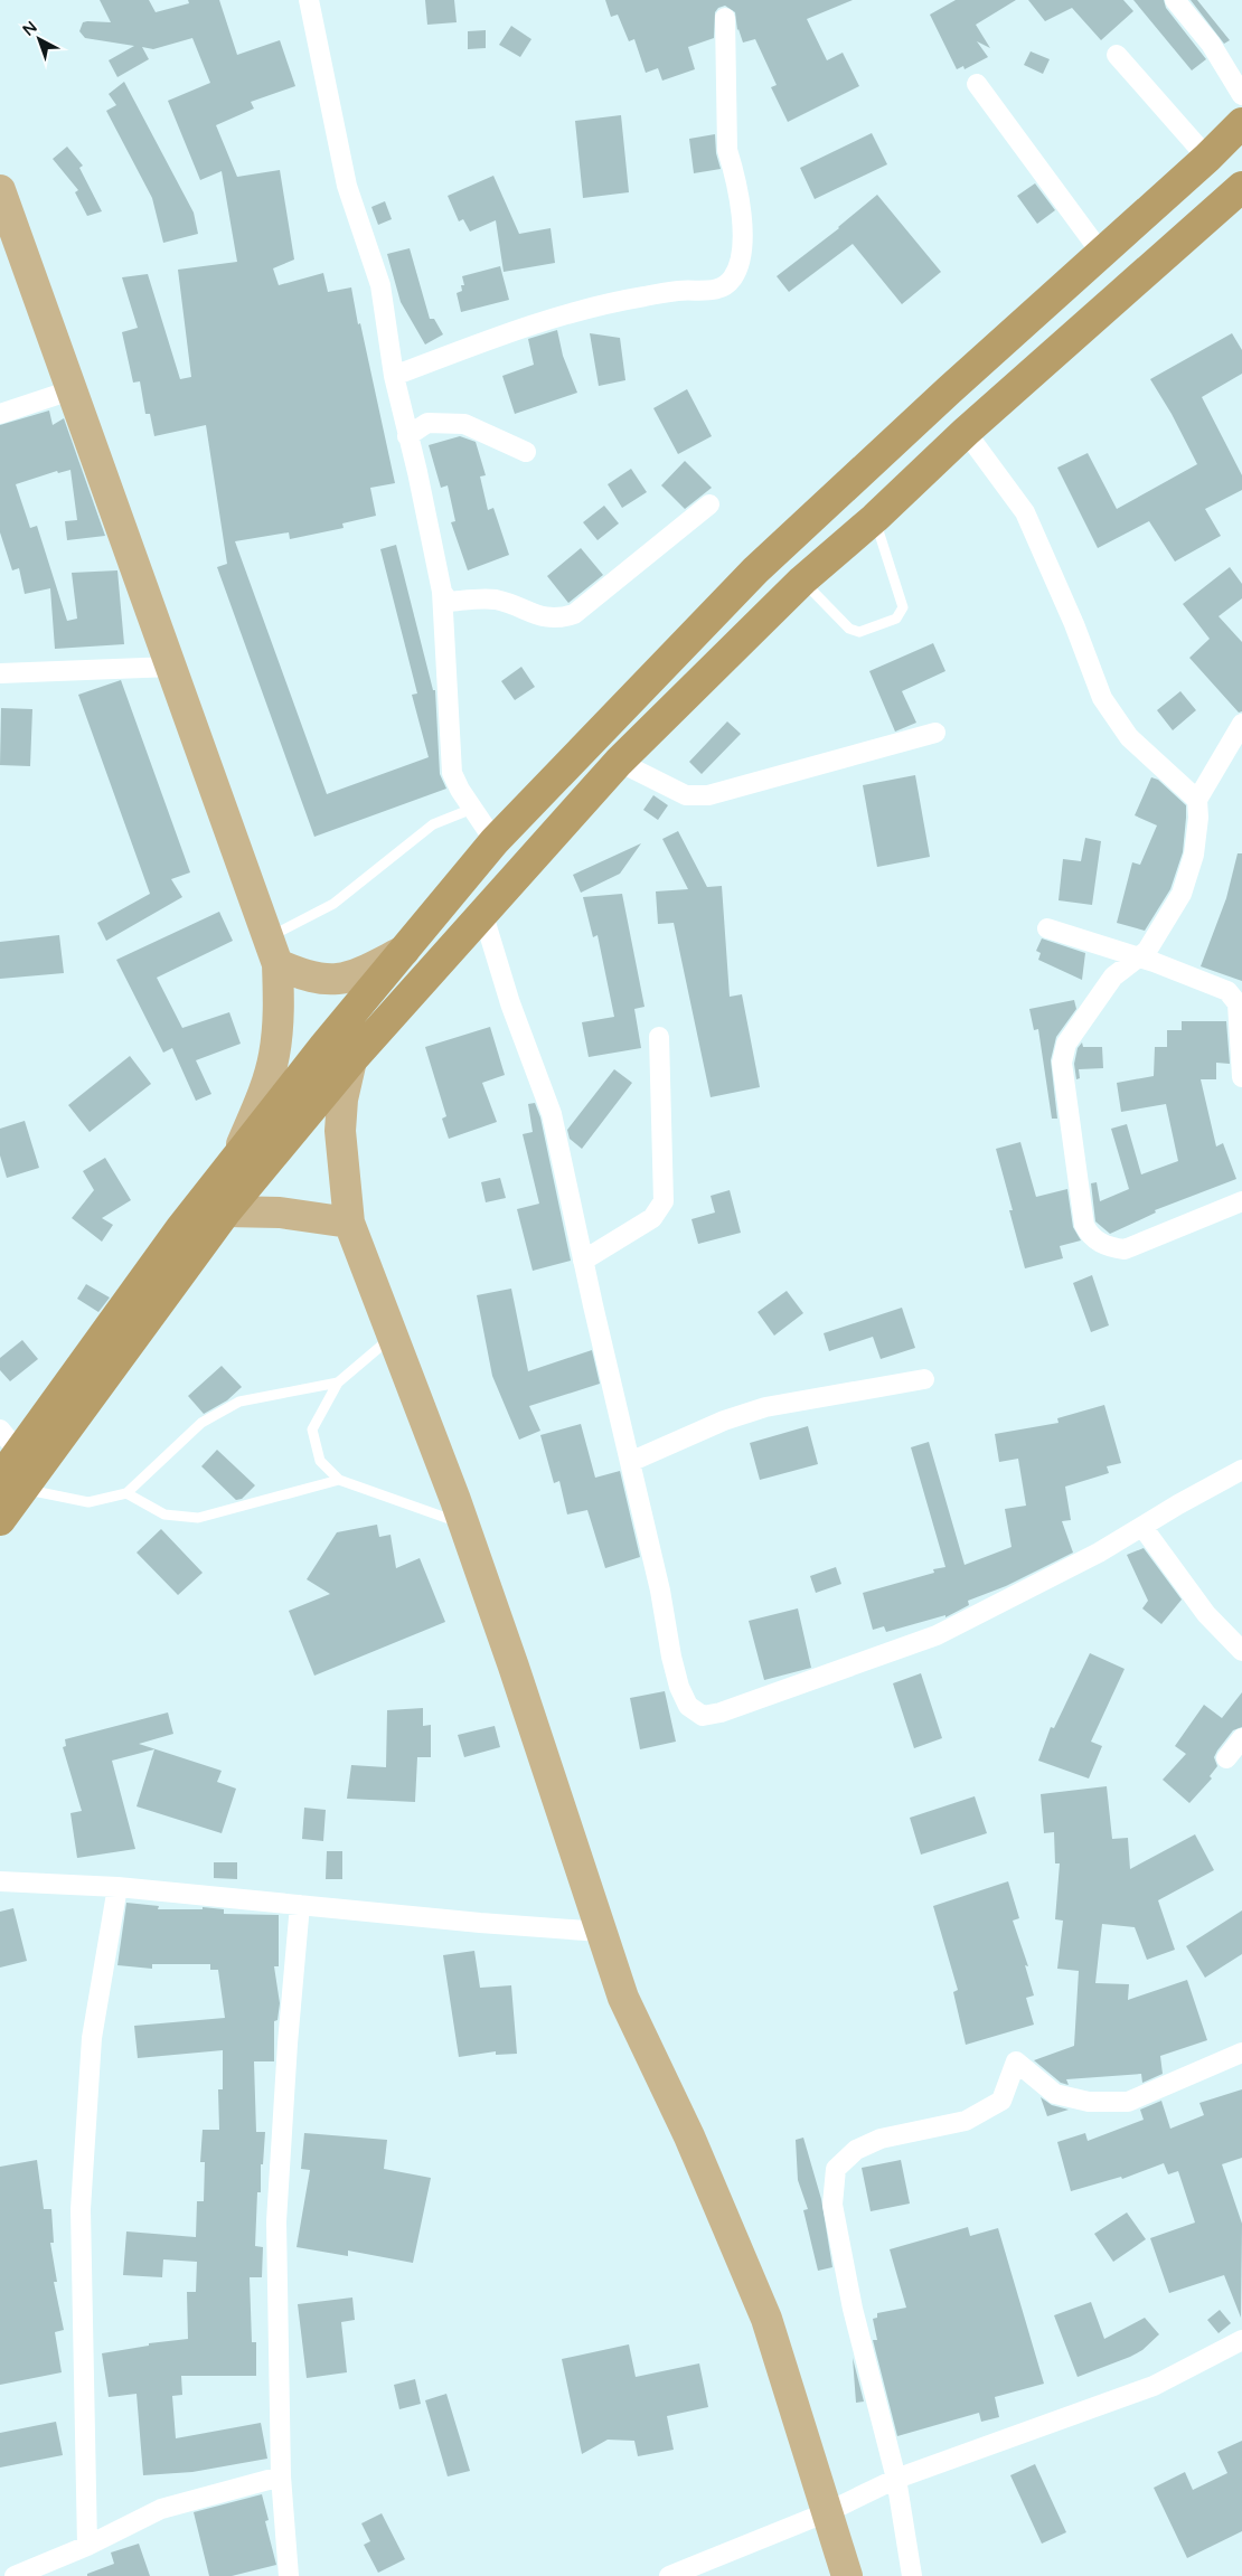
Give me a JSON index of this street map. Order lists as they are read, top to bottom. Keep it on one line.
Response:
{"north":"top left"}
